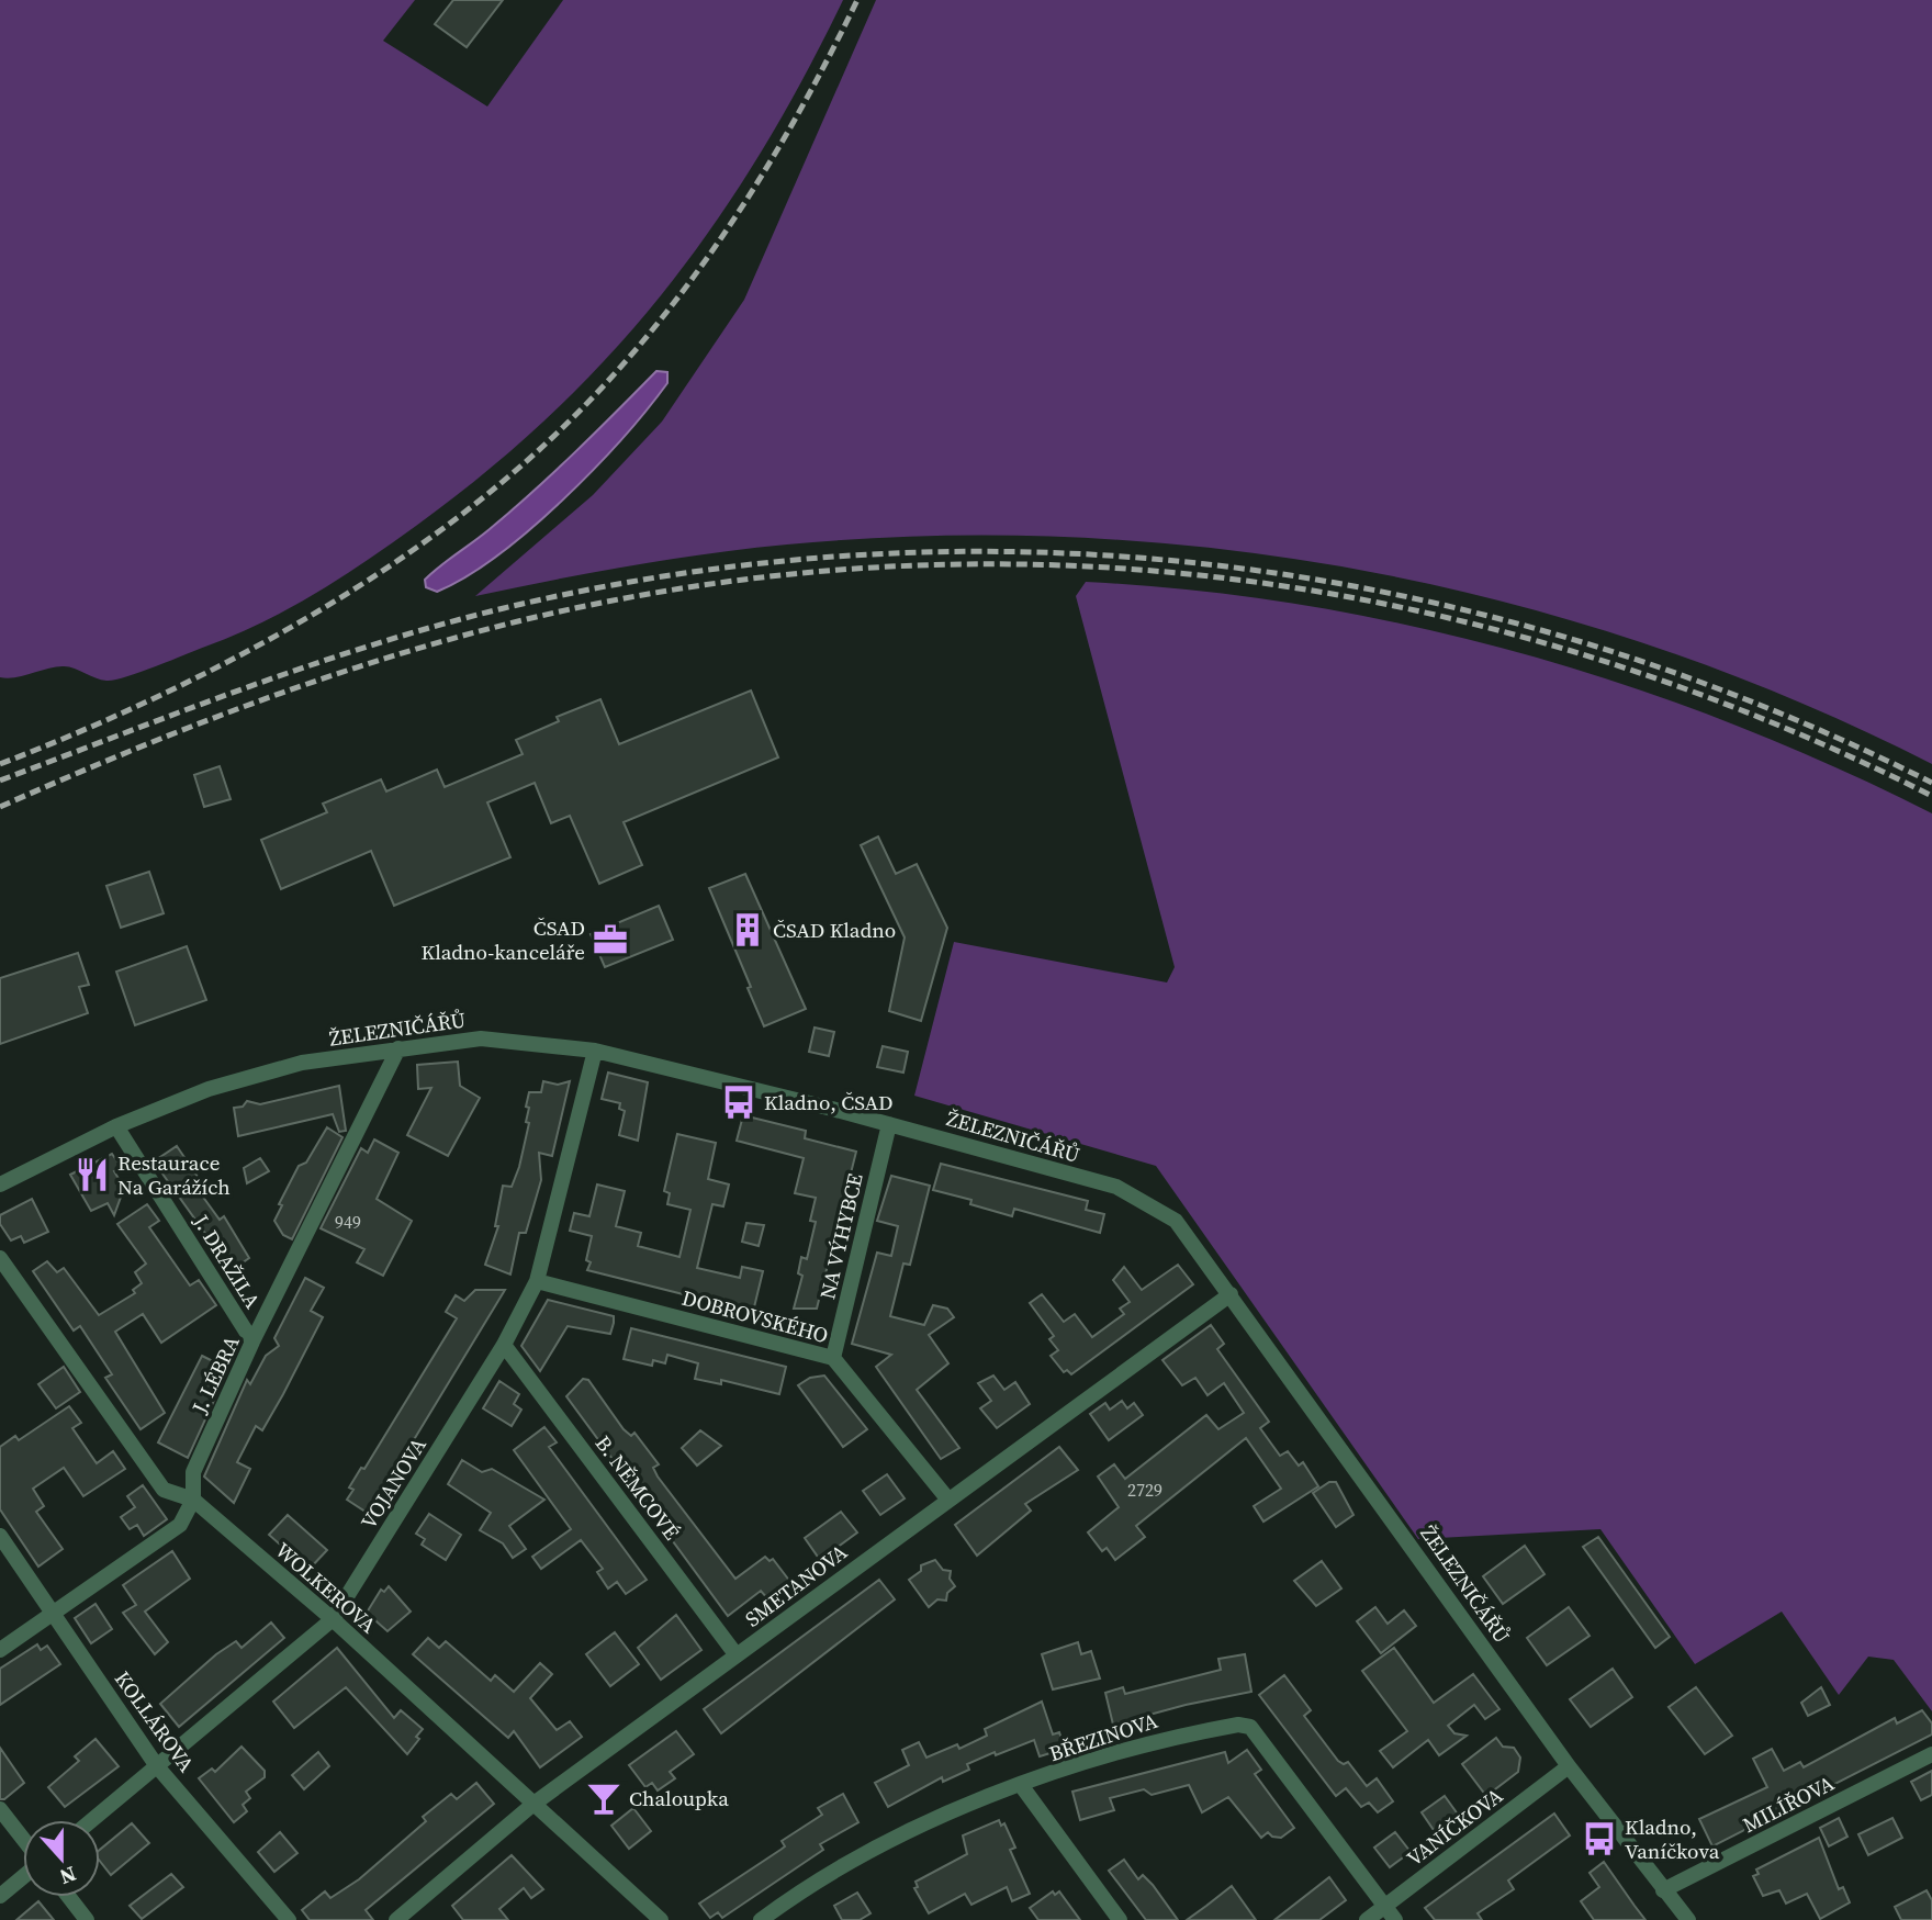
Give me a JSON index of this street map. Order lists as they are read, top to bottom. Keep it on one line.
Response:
{"streets":{"street":["ŽELEZNIČÁŘŮ","NA VÝHYBCE","J. DRAŽILA","DOBROVSKÉHO","J. LÉBRA","VOJANOVA","B. NĚMCOVÉ","SMETANOVA","WOLKEROVA","KOLLÁROVA","BŘEZINOVA","MILÍŘOVA","VANÍČKOVA"]},"crossings":[["ŽELEZNIČÁŘŮ","NA VÝHYBCE"],["ŽELEZNIČÁŘŮ","J. DRAŽILA"],["ŽELEZNIČÁŘŮ","J. LÉBRA"],["ŽELEZNIČÁŘŮ","VOJANOVA"],["ŽELEZNIČÁŘŮ","SMETANOVA"],["ŽELEZNIČÁŘŮ","MILÍŘOVA"],["ŽELEZNIČÁŘŮ","VANÍČKOVA"],["NA VÝHYBCE","DOBROVSKÉHO"],["J. DRAŽILA","J. LÉBRA"],["DOBROVSKÉHO","VOJANOVA"],["DOBROVSKÉHO","SMETANOVA"],["J. LÉBRA","WOLKEROVA"],["J. LÉBRA","KOLLÁROVA"],["VOJANOVA","B. NĚMCOVÉ"],["VOJANOVA","WOLKEROVA"],["VOJANOVA","KOLLÁROVA"],["B. NĚMCOVÉ","SMETANOVA"],["SMETANOVA","WOLKEROVA"],["BŘEZINOVA","VANÍČKOVA"]],"places":{"building":["ČSAD Kladno"],"office":["ČSAD Kladno-kanceláře"],"bus stop":["Kladno, ČSAD","Kladno, Vaníčkova"],"restaurant":["Restaurace Na Garážích"],"bar":["Chaloupka"]},"house_numbers":["949","2729"],"north":"bottom"}
